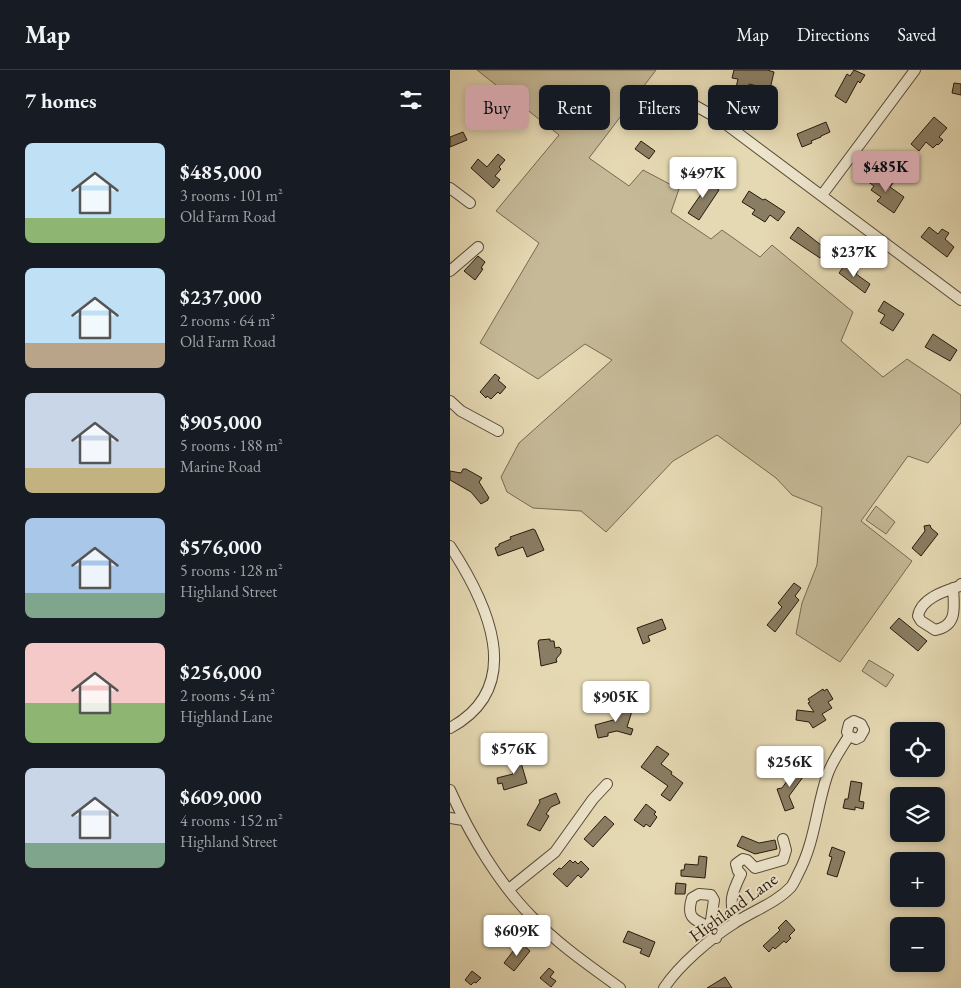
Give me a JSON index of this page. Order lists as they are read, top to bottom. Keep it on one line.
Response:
{"streets":{"street":["Highland Lane"]},"page":{"header":"Map","nav":["Map","Directions","Saved"],"heading":"7 homes","chip":["Buy","Rent","Filters","New"],"list":[{"name":"$485,000","note":"3 rooms · 101 m² · Old Farm Road"},{"name":"$237,000","note":"2 rooms · 64 m² · Old Farm Road"},{"name":"$905,000","note":"5 rooms · 188 m² · Marine Road"},{"name":"$576,000","note":"5 rooms · 128 m² · Highland Street"},{"name":"$256,000","note":"2 rooms · 54 m² · Highland Lane"},{"name":"$609,000","note":"4 rooms · 152 m² · Highland Street"}],"price":["$485K","$497K","$237K","$905K","$576K","$256K","$609K"],"map_buttons":["+","−"]}}
